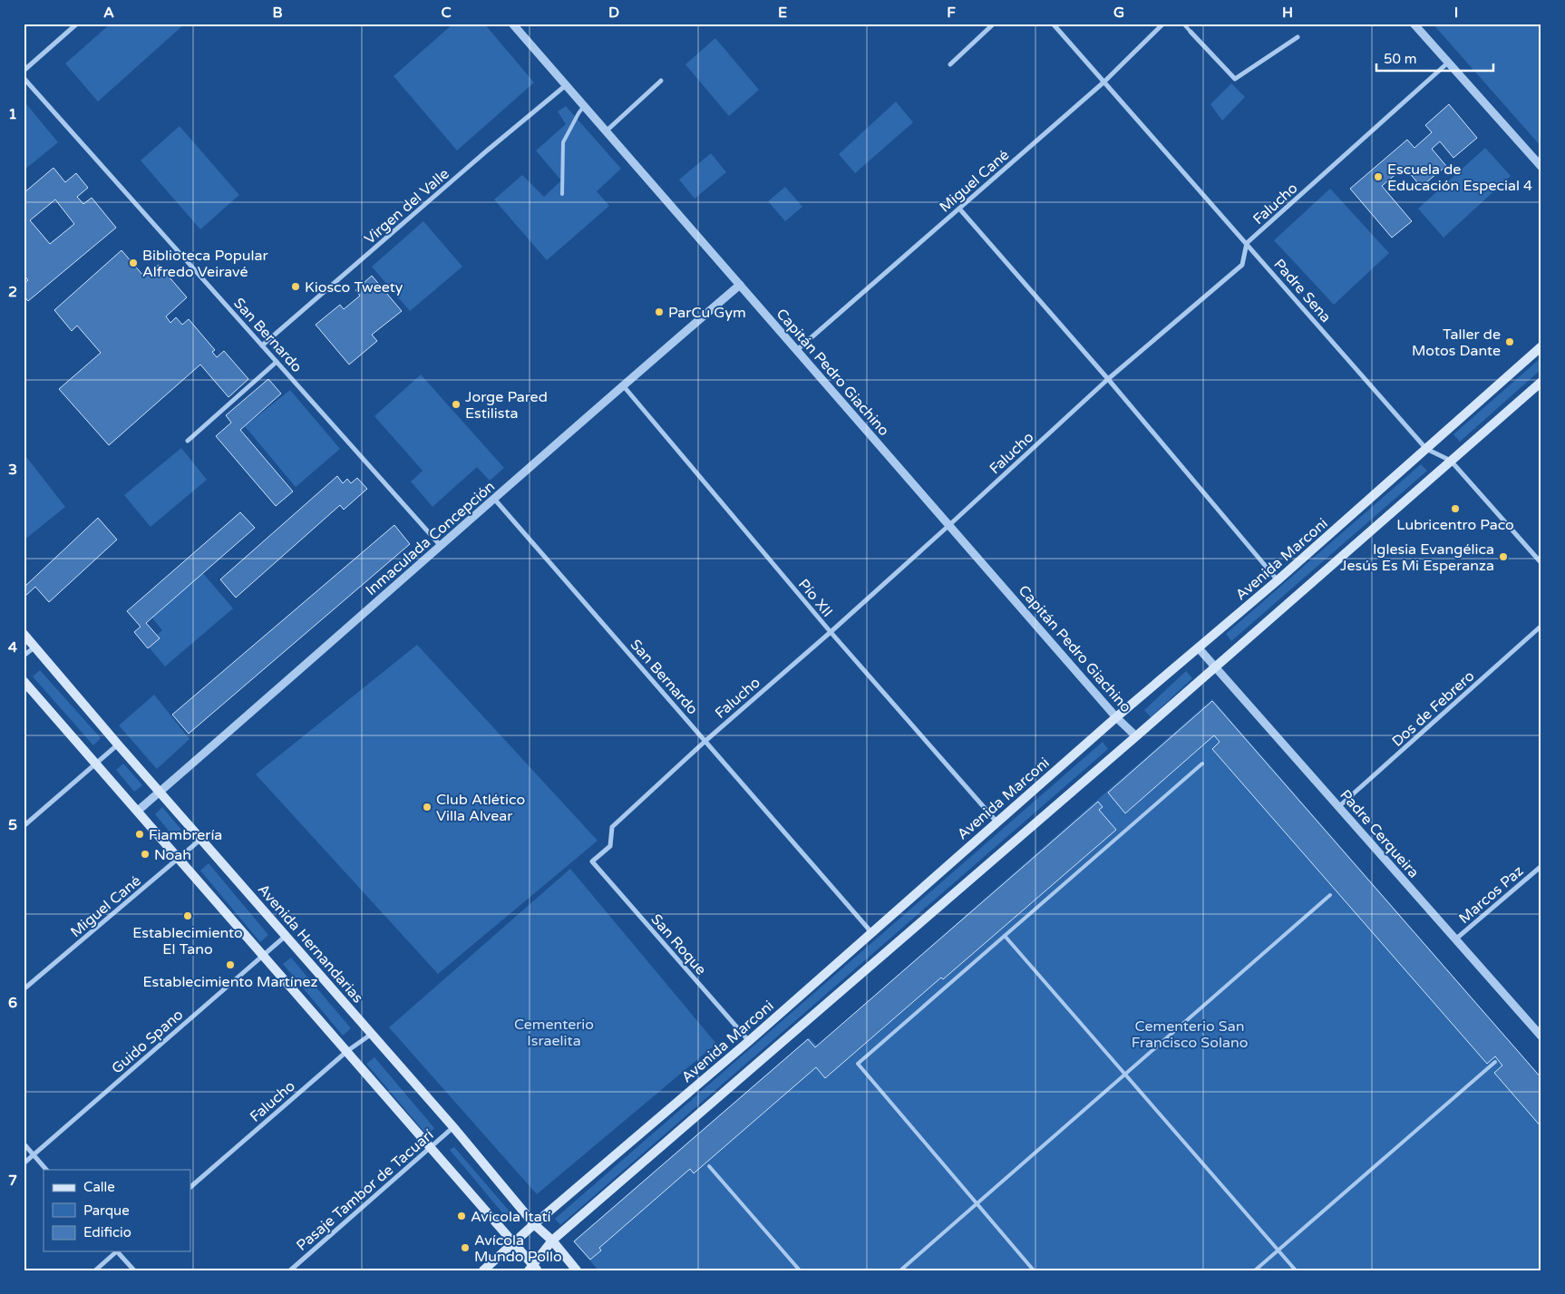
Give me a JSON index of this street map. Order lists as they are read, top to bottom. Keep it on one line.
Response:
{"streets":{"main road":["Avenida Marconi","Avenida Hernandarias"],"street":["Miguel Cané","Falucho","Virgen del Valle","Padre Sena","San Bernardo","Capitán Pedro Giachino","Inmaculada Concepción","Pío XII","Dos de Febrero","Padre Cerqueira","Marcos Paz","San Roque","Guido Spano","Pasaje Tambor de Tacuarí"]},"crossings":[["Miguel Cané","Padre Sena"],["Miguel Cané","Capitán Pedro Giachino"],["Miguel Cané","Avenida Hernandarias"],["Falucho","Padre Sena"],["Falucho","San Bernardo"],["Falucho","Capitán Pedro Giachino"],["Falucho","Pío XII"],["Falucho","Avenida Hernandarias"],["Falucho","San Roque"],["Virgen del Valle","San Bernardo"],["Virgen del Valle","Capitán Pedro Giachino"],["Padre Sena","Avenida Marconi"],["San Bernardo","Inmaculada Concepción"],["San Bernardo","Avenida Marconi"],["Capitán Pedro Giachino","Inmaculada Concepción"],["Capitán Pedro Giachino","Avenida Marconi"],["Inmaculada Concepción","Pío XII"],["Inmaculada Concepción","Avenida Hernandarias"],["Avenida Marconi","Pío XII"],["Avenida Marconi","Padre Cerqueira"],["Avenida Marconi","Avenida Hernandarias"],["Avenida Marconi","San Roque"],["Dos de Febrero","Padre Cerqueira"],["Padre Cerqueira","Marcos Paz"],["Avenida Hernandarias","Guido Spano"],["Avenida Hernandarias","Pasaje Tambor de Tacuarí"]],"parks":["Cementerio Israelita","Cementerio San Francisco Solano"],"places":["Escuela de Educación Especial 4","Biblioteca Popular Alfredo Veiravé","Kiosco Tweety","ParCu Gym","Taller de Motos Dante","Jorge Pared Estilista","Lubricentro Paco","Iglesia Evangélica Jesús Es Mi Esperanza","Club Atlético Villa Alvear","Fiambrería","Noah","Establecimiento El Tano","Establecimiento Martínez","Avícola Itatí","Avícola Mundo Pollo"],"legend":["Calle","Parque","Edificio"],"scale_bar":"50 m","grid":{"columns":["A","B","C","D","E","F","G","H","I"],"rows":["1","2","3","4","5","6","7"]}}
